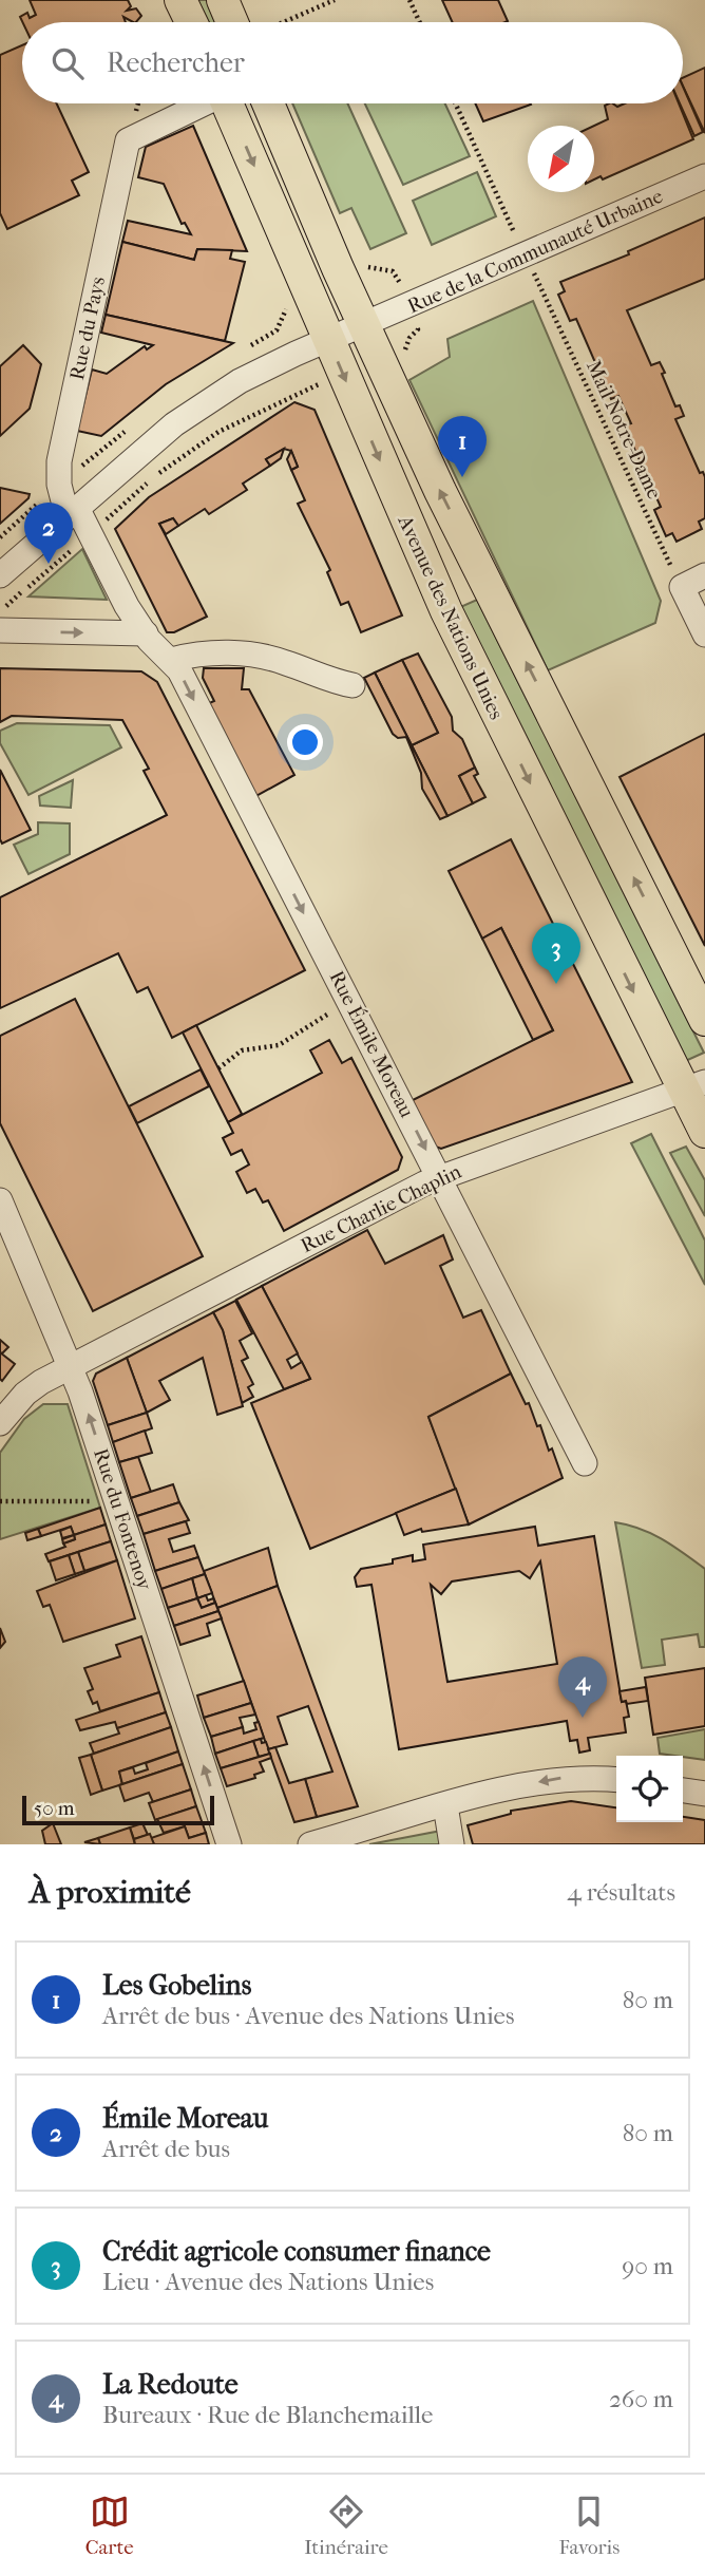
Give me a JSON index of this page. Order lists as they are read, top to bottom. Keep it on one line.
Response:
{"streets":{"main road":["Avenue des Nations Unies"],"street":["Rue de la Communauté Urbaine","Rue du Pays","Rue Émile Moreau","Rue Charlie Chaplin","Rue du Fontenoy"],"path":["Mail Notre-Dame"]},"crossings":[["Rue de la Communauté Urbaine","Rue du Pays"],["Rue de la Communauté Urbaine","Avenue des Nations Unies"],["Rue de la Communauté Urbaine","Rue Émile Moreau"],["Rue du Pays","Rue Émile Moreau"],["Avenue des Nations Unies","Rue Charlie Chaplin"],["Rue Émile Moreau","Rue Charlie Chaplin"],["Rue Charlie Chaplin","Rue du Fontenoy"]],"one_way":["Rue Émile Moreau","Rue du Fontenoy"],"scale_bar":"50 m","north":"bottom left","page":{"search":"Rechercher","pins":["1","2","3","4"],"scale":"50 m","heading":["À proximité","4 résultats"],"list":[{"mark":"1","name":"Les Gobelins","note":"Arrêt de bus · Avenue des Nations Unies","value":"80 m"},{"mark":"2","name":"Émile Moreau","note":"Arrêt de bus","value":"80 m"},{"mark":"3","name":"Crédit agricole consumer finance","note":"Lieu · Avenue des Nations Unies","value":"90 m"},{"mark":"4","name":"La Redoute","note":"Bureaux · Rue de Blanchemaille","value":"260 m"}],"nav":["Carte","Itinéraire","Favoris"]}}
